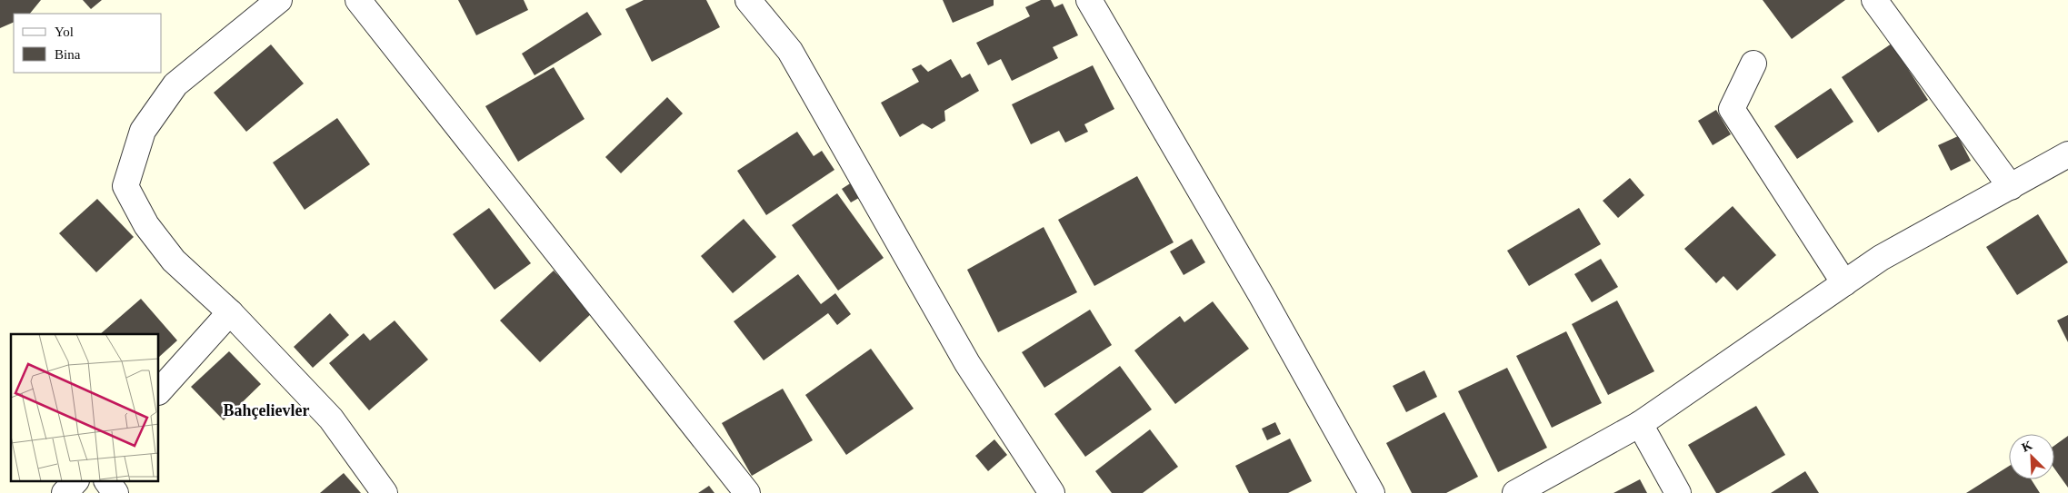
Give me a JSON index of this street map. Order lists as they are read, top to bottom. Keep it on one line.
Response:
{"districts":["Bahçelievler"],"legend":["Yol","Bina"],"north":"top left"}
